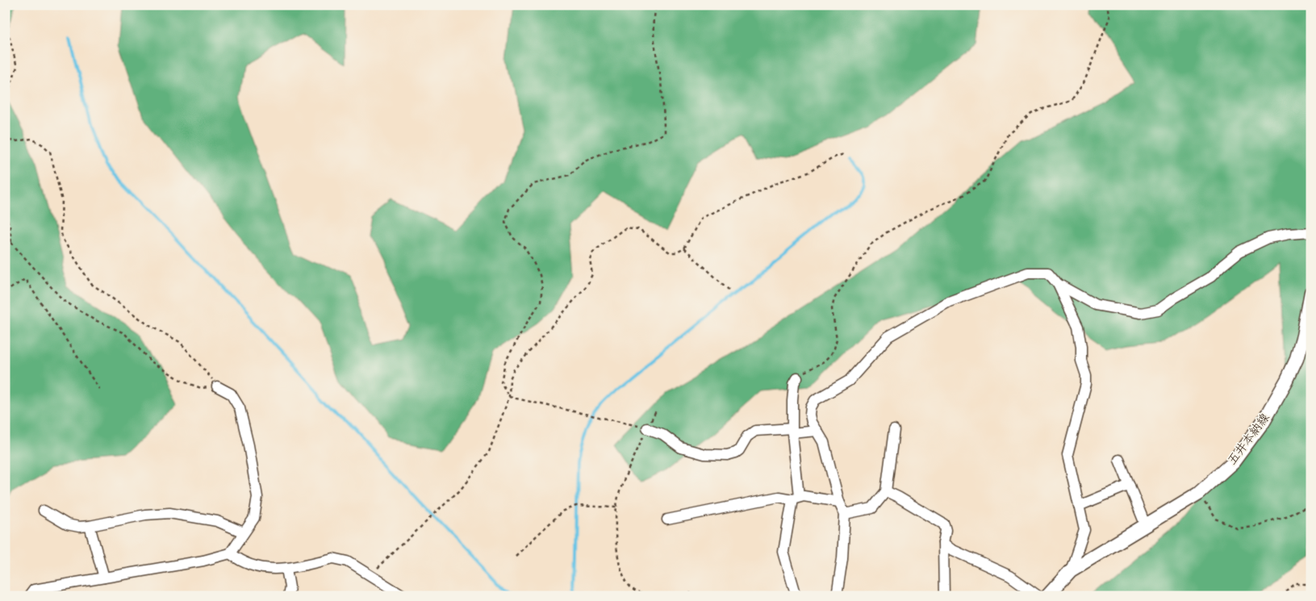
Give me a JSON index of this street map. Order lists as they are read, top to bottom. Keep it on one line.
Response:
{"streets":{"main road":["五井本納線"]}}
